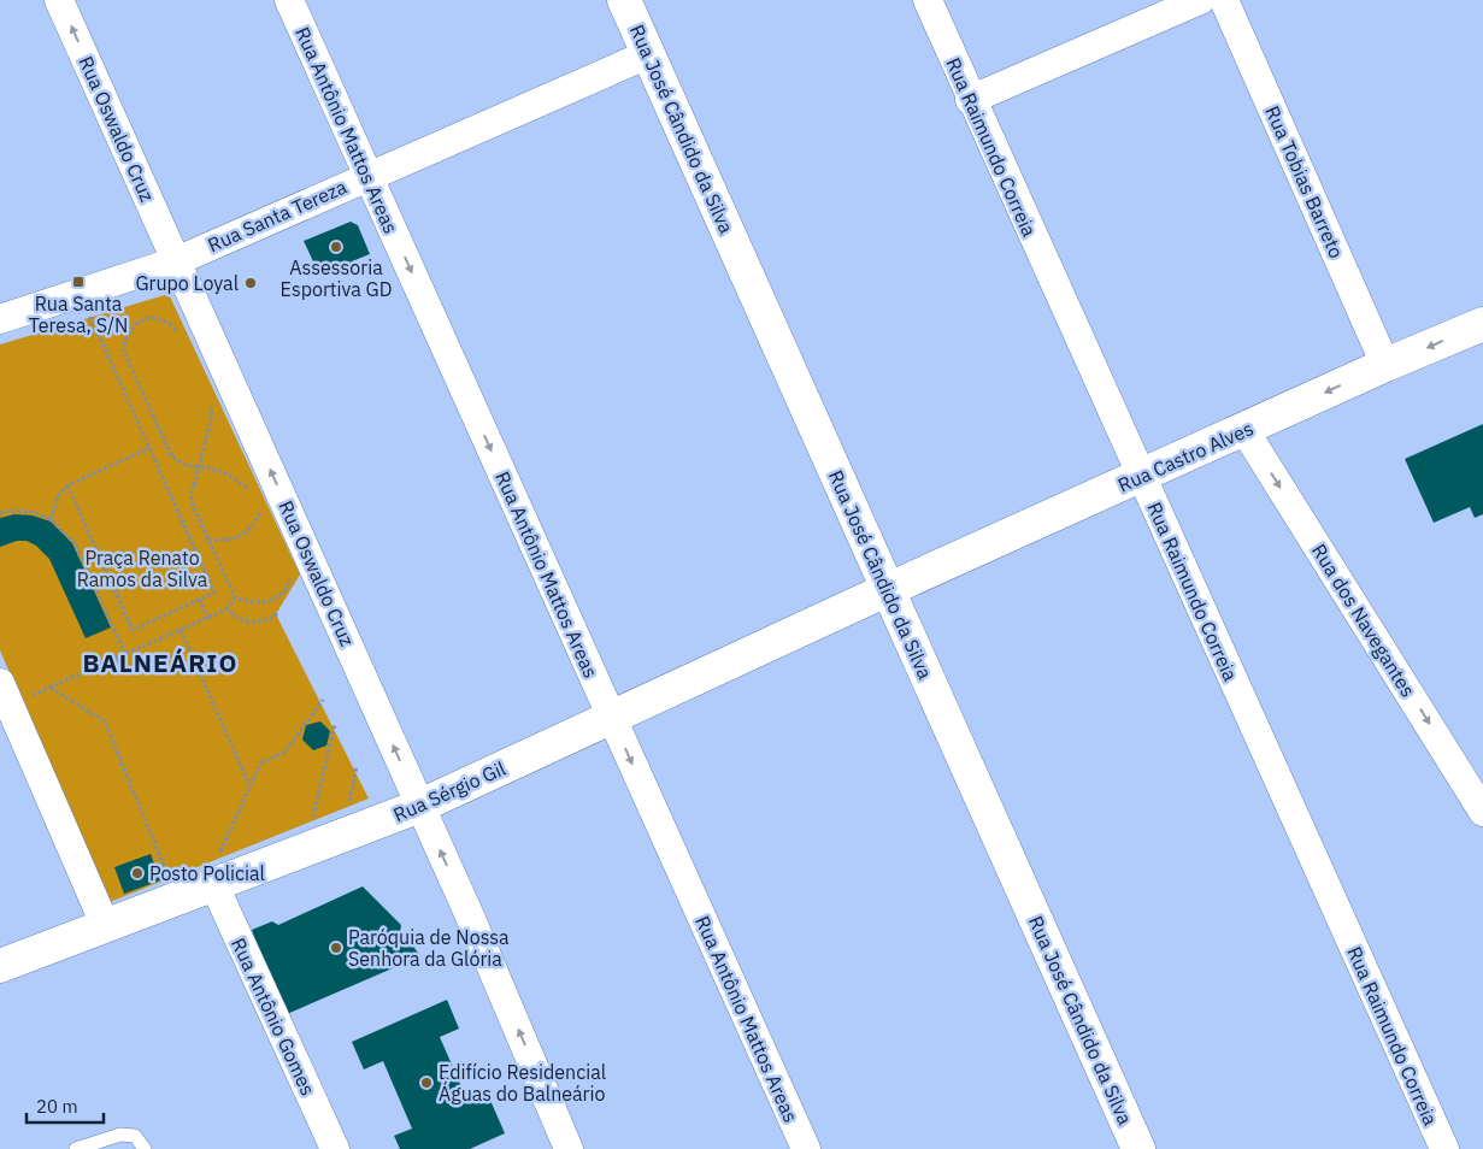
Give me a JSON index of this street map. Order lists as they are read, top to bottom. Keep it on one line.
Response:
{"streets":{"main road":["Rua José Cândido da Silva","Rua Castro Alves","Rua Sérgio Gil"],"street":["Rua Oswaldo Cruz","Rua Antônio Mattos Areas","Rua Raimundo Correia","Rua Tobias Barreto","Rua Santa Tereza","Rua dos Navegantes","Rua Antônio Gomes"]},"crossings":[["Rua Oswaldo Cruz","Rua Santa Tereza"],["Rua Oswaldo Cruz","Rua Sérgio Gil"],["Rua José Cândido da Silva","Rua Santa Tereza"],["Rua José Cândido da Silva","Rua Castro Alves"],["Rua José Cândido da Silva","Rua Sérgio Gil"],["Rua Antônio Mattos Areas","Rua Santa Tereza"],["Rua Antônio Mattos Areas","Rua Sérgio Gil"],["Rua Raimundo Correia","Rua Castro Alves"],["Rua Tobias Barreto","Rua Castro Alves"],["Rua Castro Alves","Rua dos Navegantes"],["Rua Castro Alves","Rua Sérgio Gil"],["Rua Sérgio Gil","Rua Antônio Gomes"]],"one_way":["Rua Oswaldo Cruz","Rua Antônio Mattos Areas","Rua Castro Alves","Rua dos Navegantes"],"districts":["BALNEÁRIO"],"parks":["Praça Renato Ramos da Silva"],"places":{"other":["Assessoria Esportiva GD","Grupo Loyal","Posto Policial","Paróquia de Nossa Senhora da Glória","Edifício Residencial Águas do Balneário"],"transit":["Rua Santa Teresa, S/N"]},"scale_bar":"20 m"}
